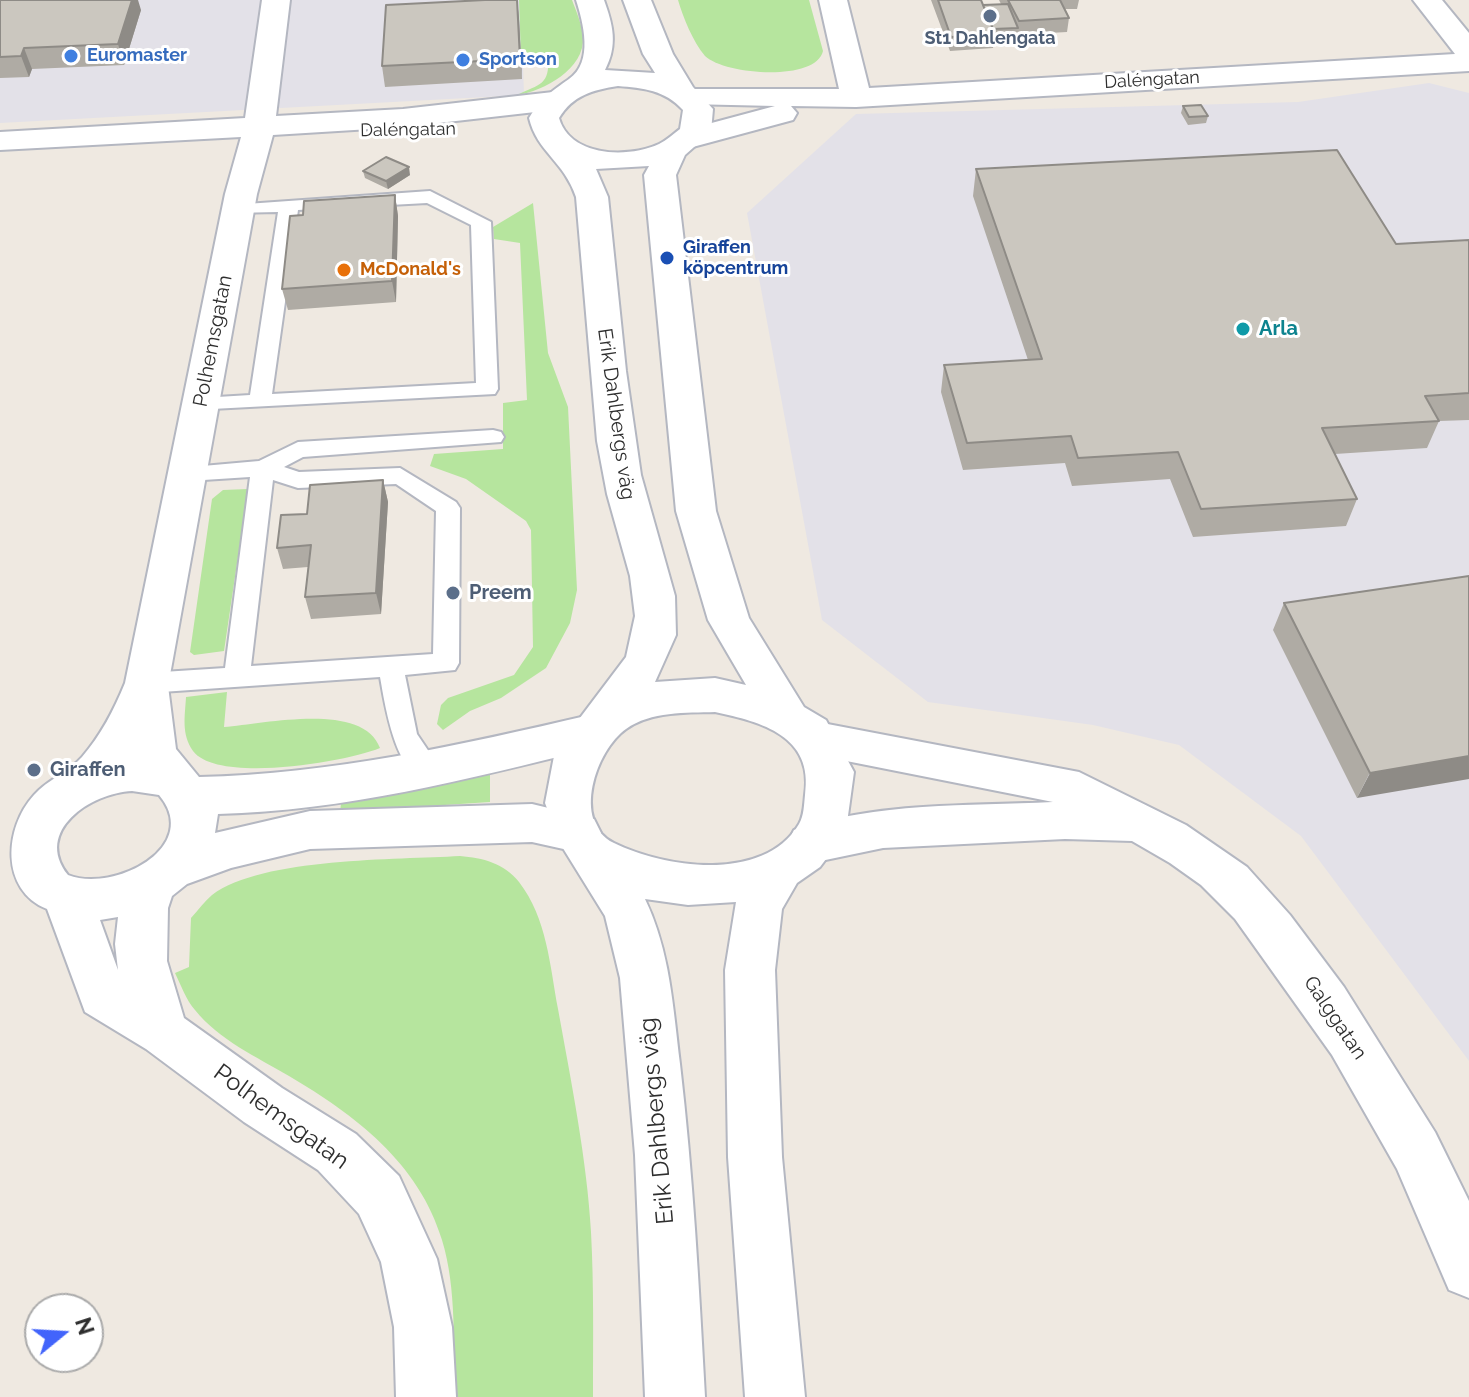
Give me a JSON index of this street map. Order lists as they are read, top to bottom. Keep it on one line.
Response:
{"streets":{"street":["Daléngatan","Polhemsgatan","Erik Dahlbergs väg","Galggatan"]},"crossings":[["Daléngatan","Polhemsgatan"],["Daléngatan","Erik Dahlbergs väg"],["Erik Dahlbergs väg","Galggatan"]],"places":["St1 Dahlengata","Euromaster","Sportson","Giraffen köpcentrum","McDonald's","Arla","Preem","Giraffen"],"north":"right"}
